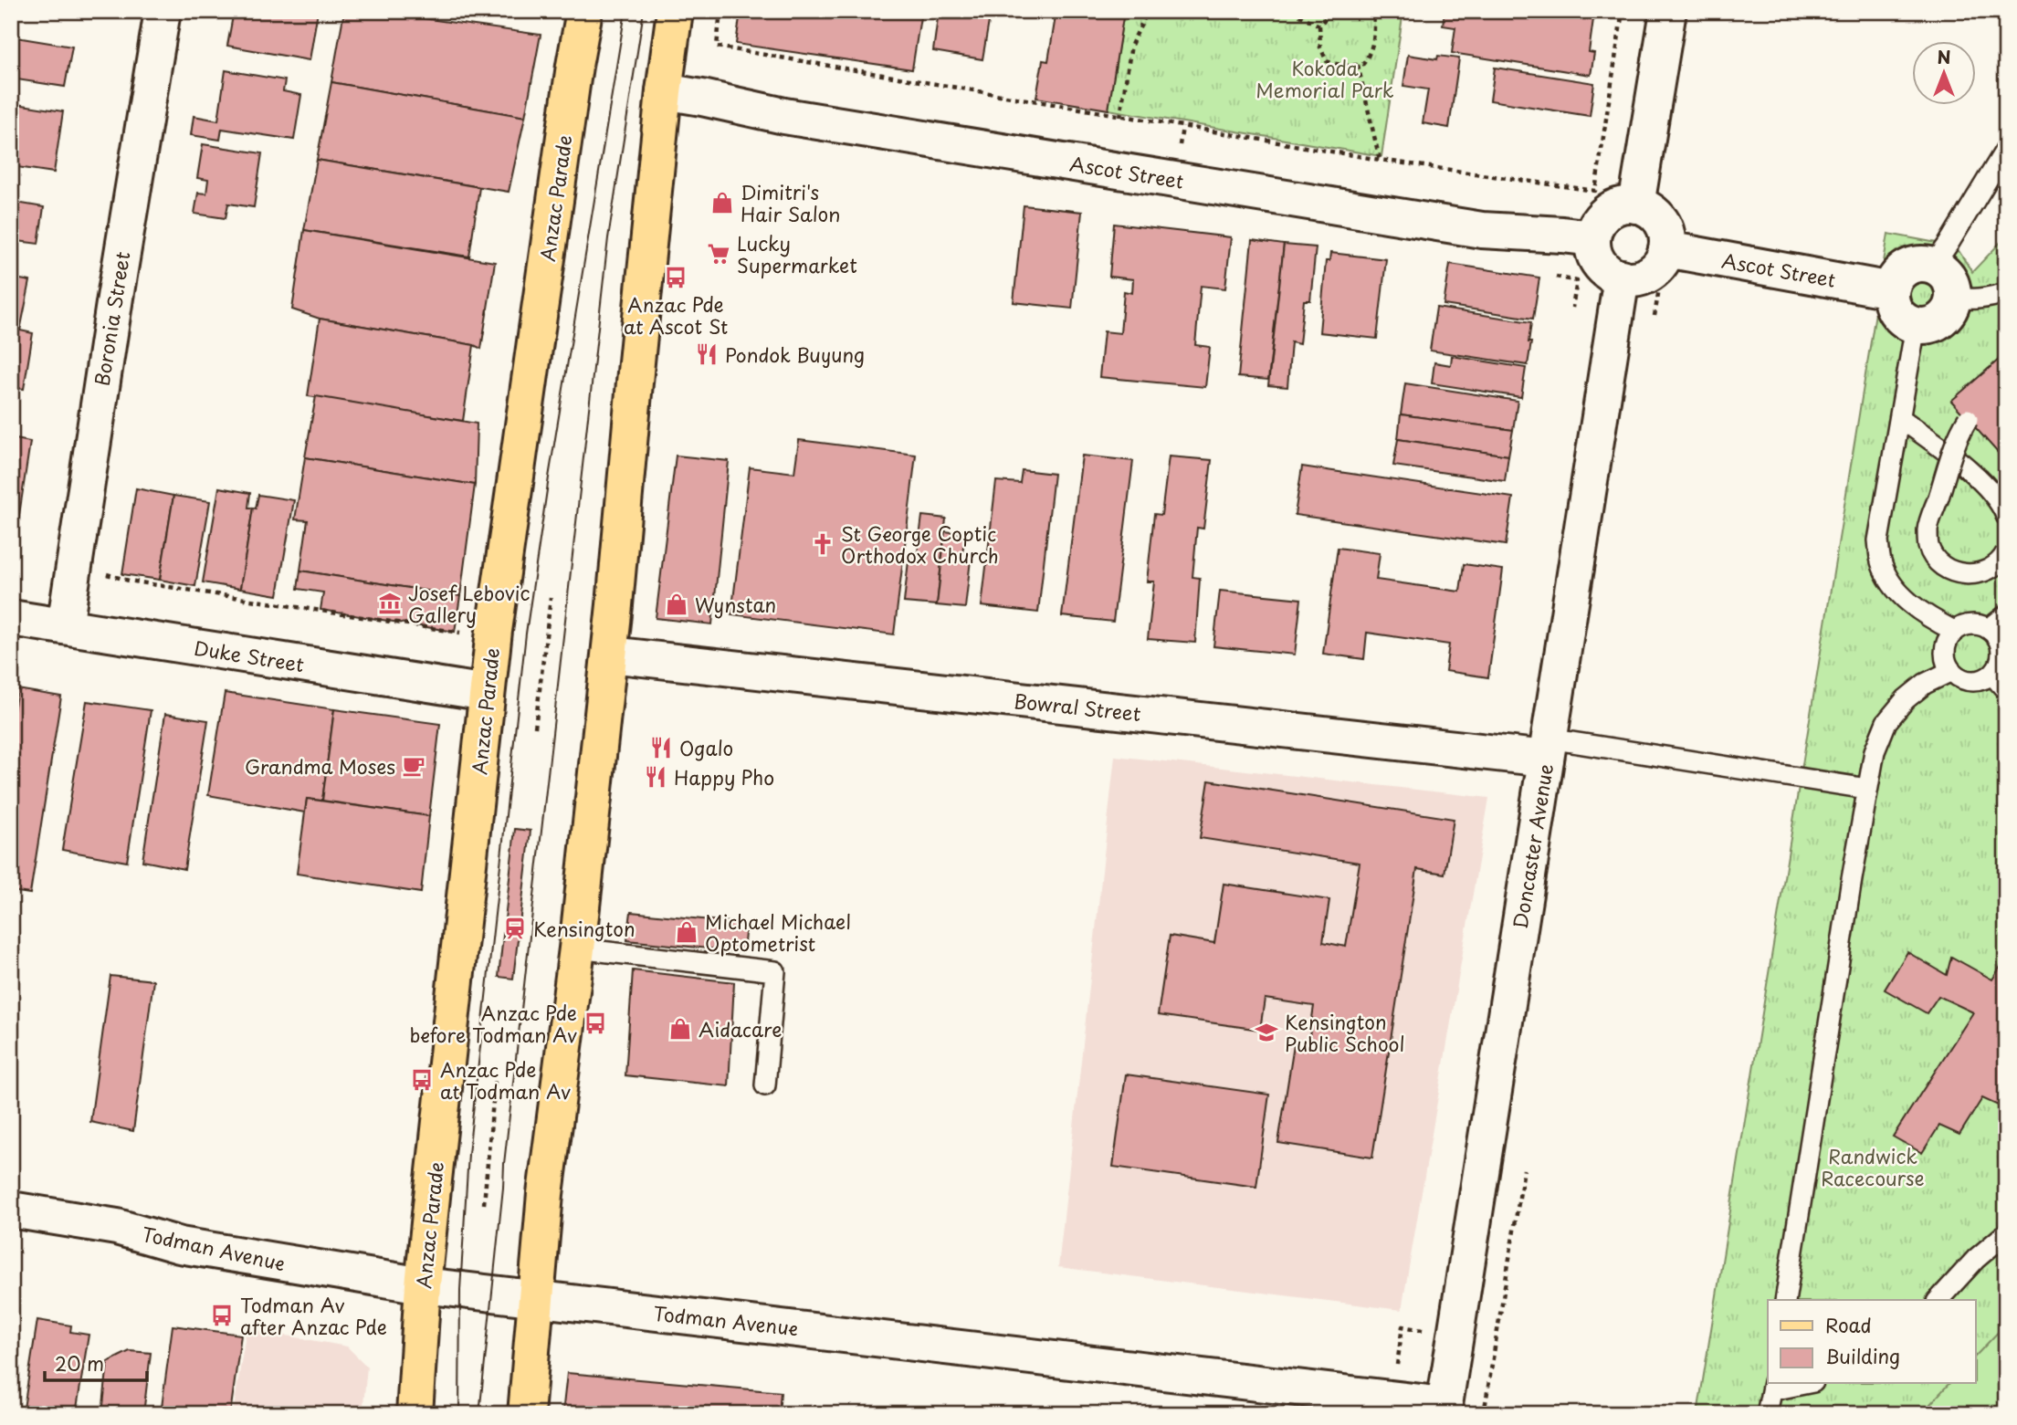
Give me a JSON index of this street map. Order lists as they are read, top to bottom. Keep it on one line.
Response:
{"streets":{"main road":["Anzac Parade"],"street":["Ascot Street","Boronia Street","Duke Street","Bowral Street","Doncaster Avenue","Todman Avenue"]},"crossings":[["Ascot Street","Doncaster Avenue"],["Anzac Parade","Duke Street"],["Anzac Parade","Todman Avenue"],["Boronia Street","Duke Street"],["Bowral Street","Doncaster Avenue"],["Doncaster Avenue","Todman Avenue"]],"parks":["Kokoda Memorial Park","Randwick Racecourse"],"places":{"shop":["Dimitri's Hair Salon","Wynstan","Michael Michael Optometrist","Aidacare"],"supermarket":["Lucky Supermarket"],"bus stop":["Anzac Pde at Ascot St","Anzac Pde before Todman Av","Anzac Pde at Todman Av","Todman Av after Anzac Pde"],"restaurant":["Pondok Buyung","Ogalo","Happy Pho"],"church":["St George Coptic Orthodox Church"],"museum":["Josef Lebovic Gallery"],"cafe":["Grandma Moses"],"station":["Kensington"],"school or university":["Kensington Public School"]},"legend":["Road","Building"],"scale_bar":"20 m","north":"top"}
